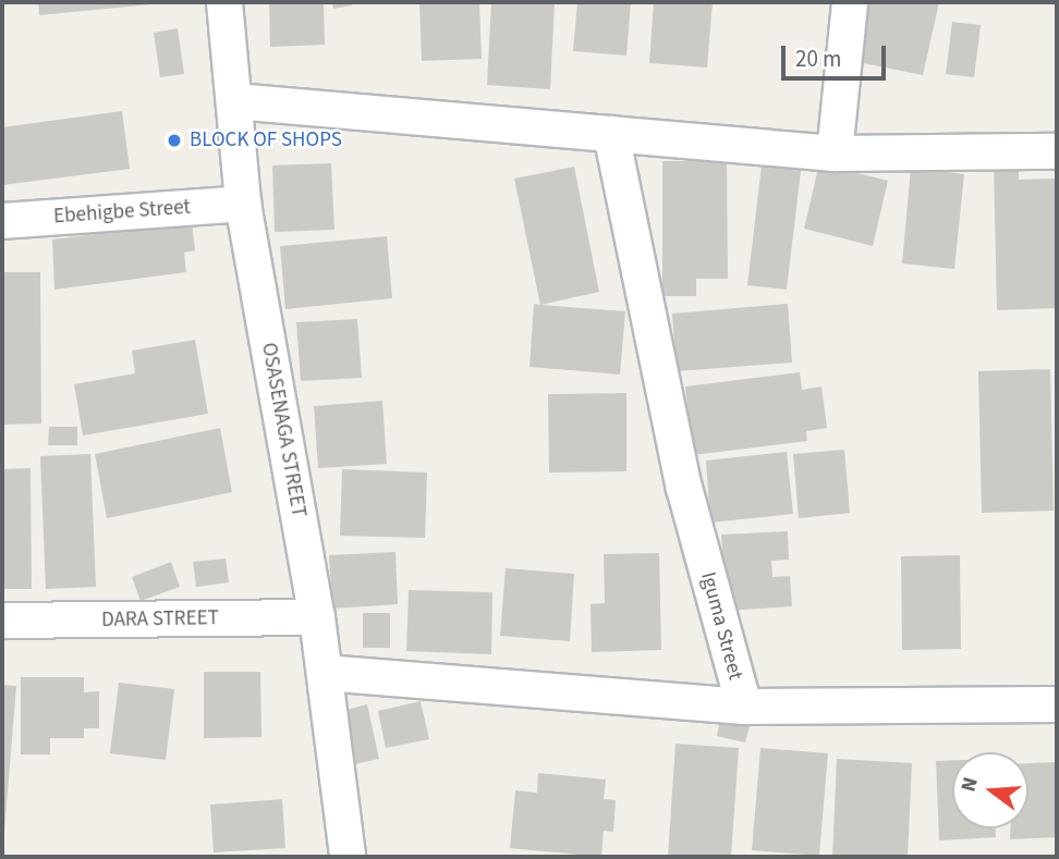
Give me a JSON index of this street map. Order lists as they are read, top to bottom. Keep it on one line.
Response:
{"streets":{"street":["Ebehigbe Street","OSASENAGA STREET","DARA STREET","Iguma Street"]},"crossings":[["Ebehigbe Street","OSASENAGA STREET"],["OSASENAGA STREET","DARA STREET"],["OSASENAGA STREET","Iguma Street"]],"places":["BLOCK OF SHOPS"],"scale_bar":"20 m","north":"left"}
